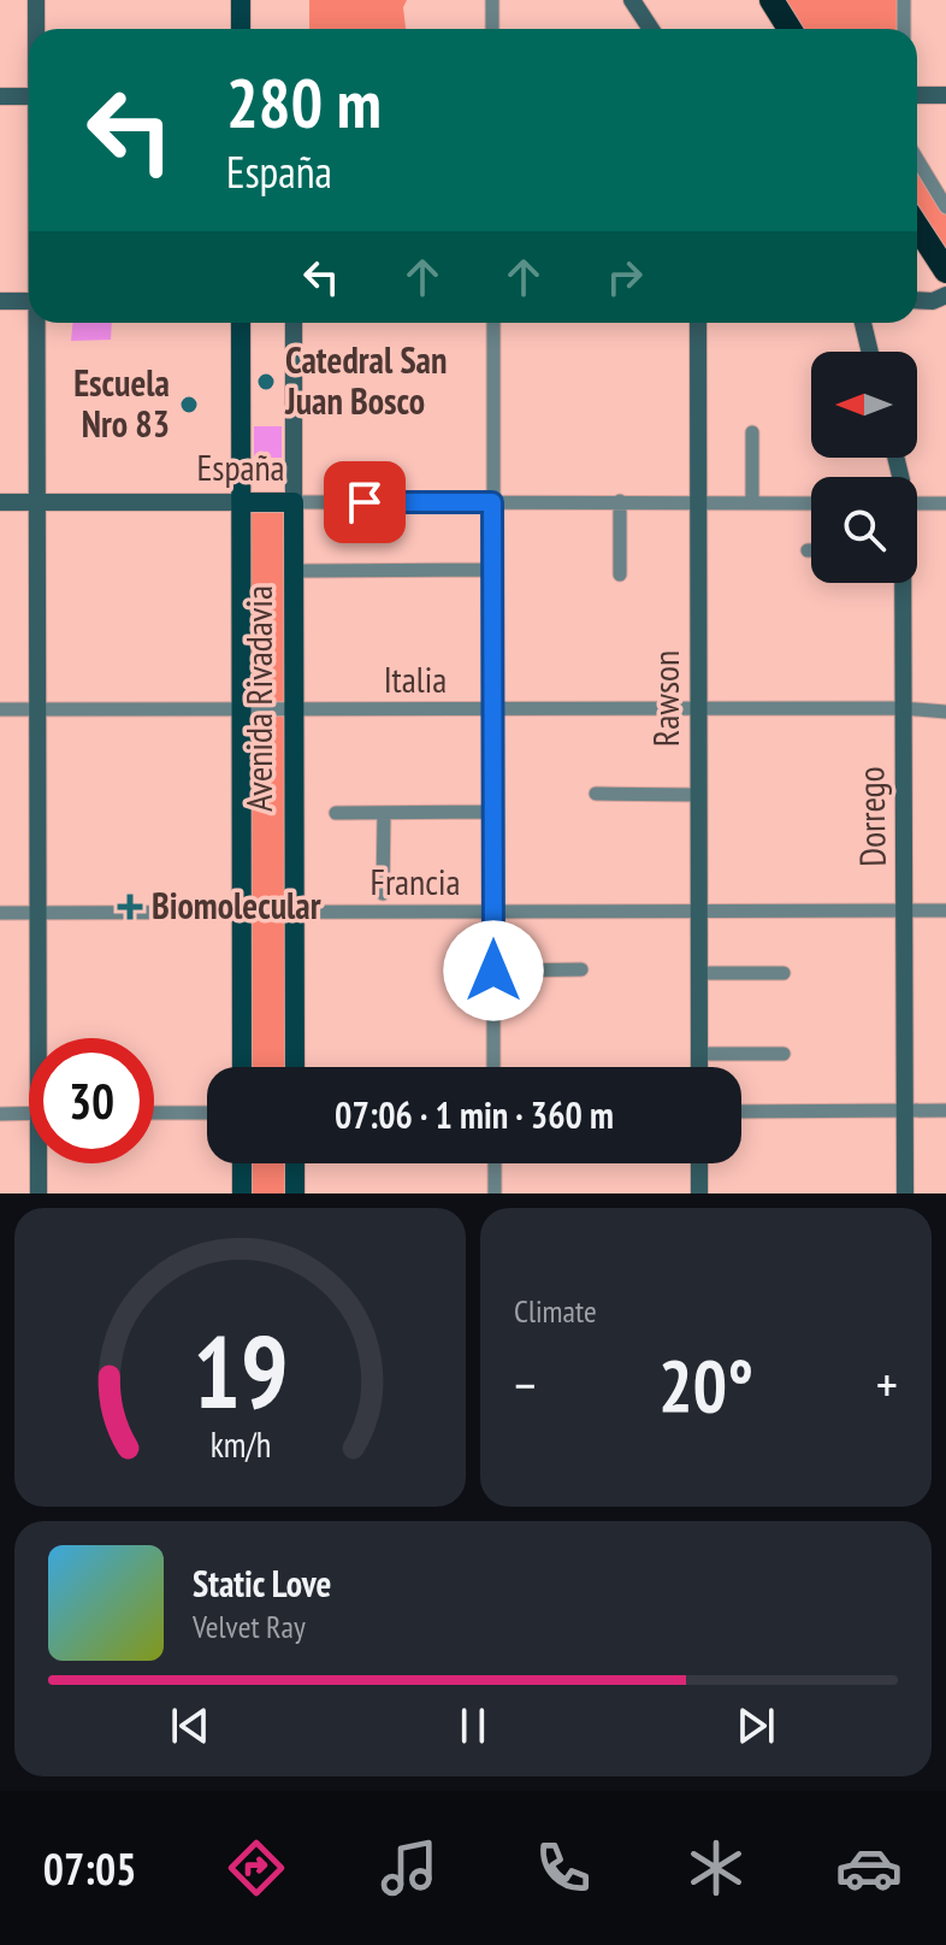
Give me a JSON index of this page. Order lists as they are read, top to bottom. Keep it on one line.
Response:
{"streets":{"main road":["España","Avenida Rivadavia"],"street":["Italia","Rawson","Dorrego","Francia"]},"crossings":[["España","Avenida Rivadavia"],["España","Rawson"],["Italia","Avenida Rivadavia"],["Italia","Rawson"],["Italia","Dorrego"],["Avenida Rivadavia","Francia"],["Rawson","Francia"],["Dorrego","Francia"]],"places":{"other":["Catedral San Juan Bosco","Escuela Nro 83"],"health":["Biomolecular"]},"north":"left","page":{"turn":["280 m","España"],"limit":"30","trip":"07:06 · 1 min · 360 m","tile":"Climate","heat":["−","20°","+"],"song":["Static Love","Velvet Ray"],"tabs":"07:05","gauge":["19","km/h"]}}
